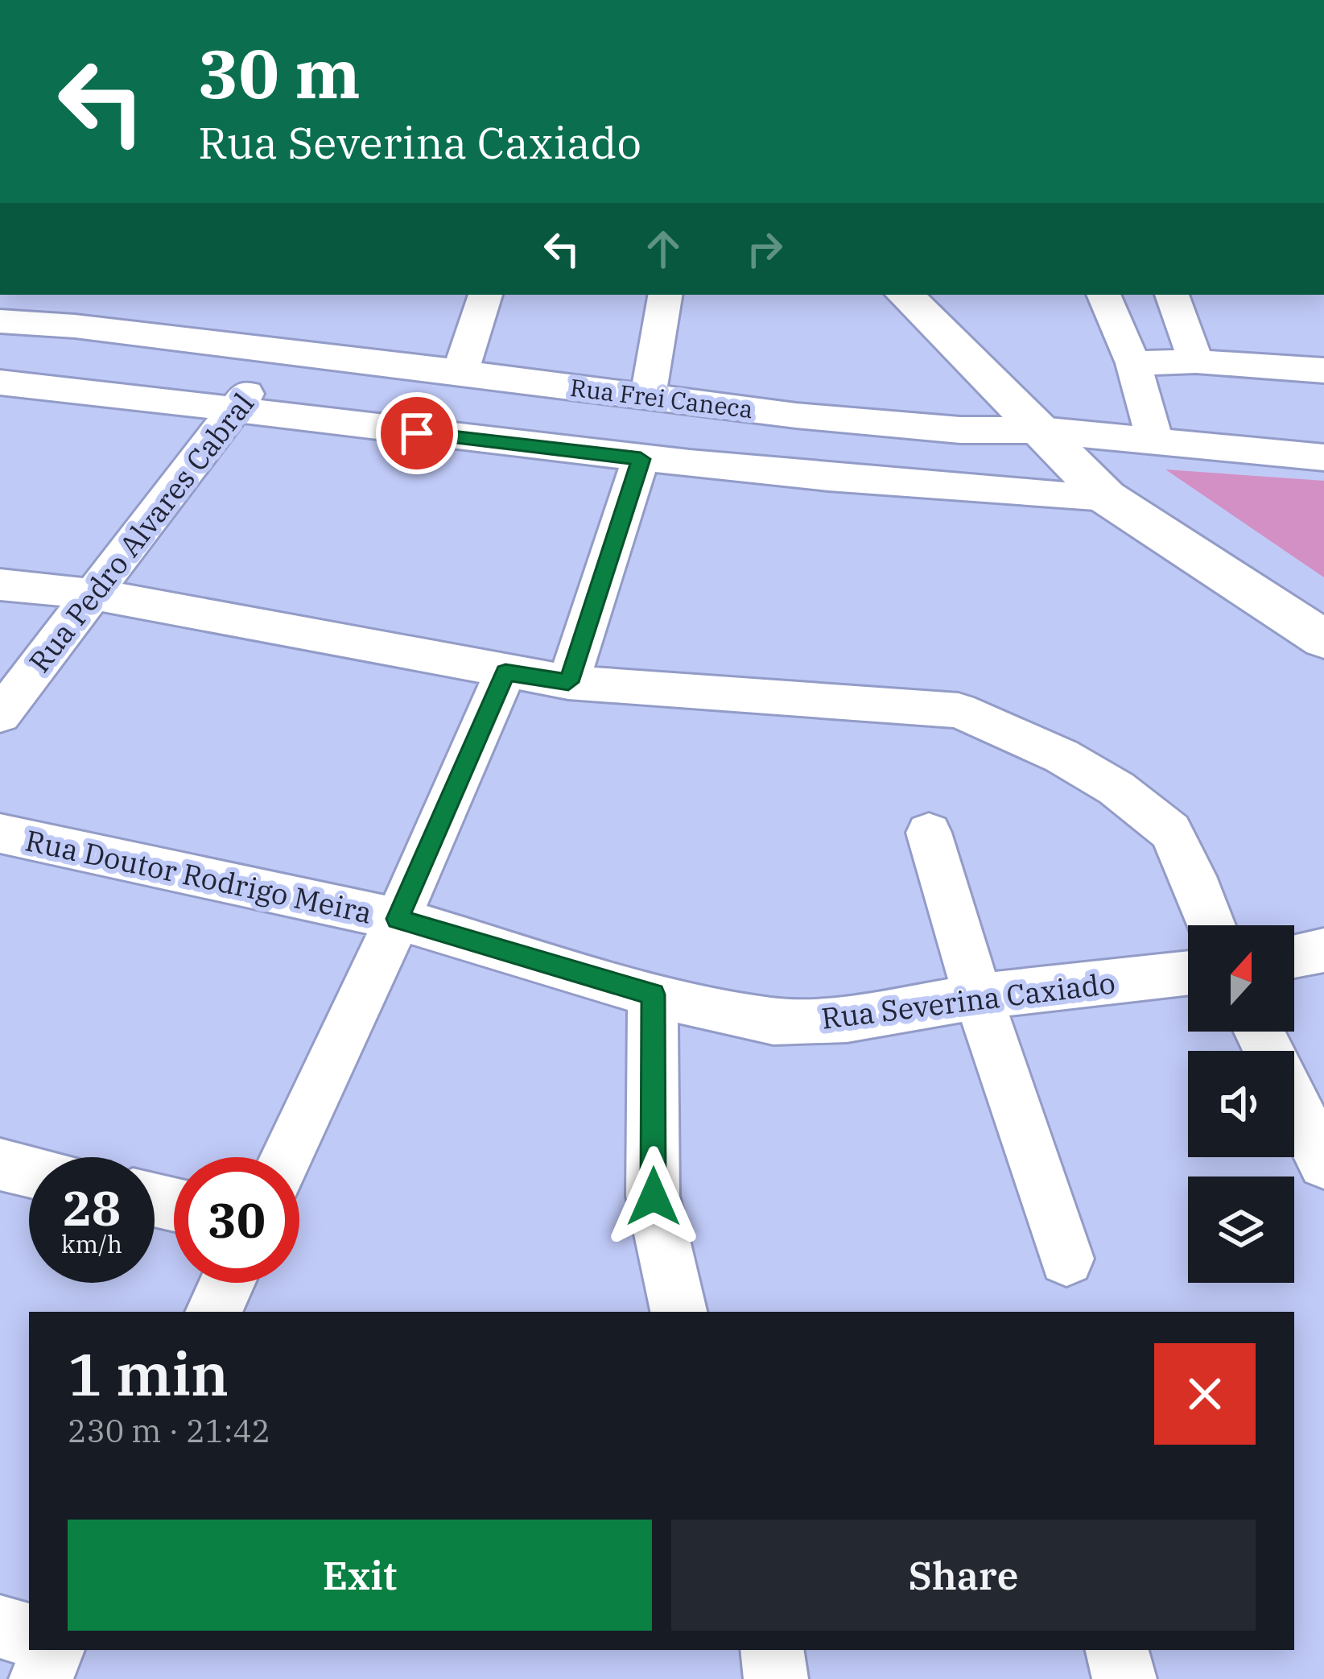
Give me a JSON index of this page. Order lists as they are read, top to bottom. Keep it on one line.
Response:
{"streets":{"street":["Rua Frei Caneca","Rua Pedro Alvares Cabral","Rua Doutor Rodrigo Meira","Rua Severina Caxiado"]},"crossings":[["Rua Frei Caneca","Rua Pedro Alvares Cabral"],["Rua Doutor Rodrigo Meira","Rua Severina Caxiado"]],"north":"top","page":{"turn":["30 m","Rua Severina Caxiado"],"speed":"28 km/h","limit":"30","heading":["1 min","230 m · 21:42"],"buttons":["Exit","Share"]}}
